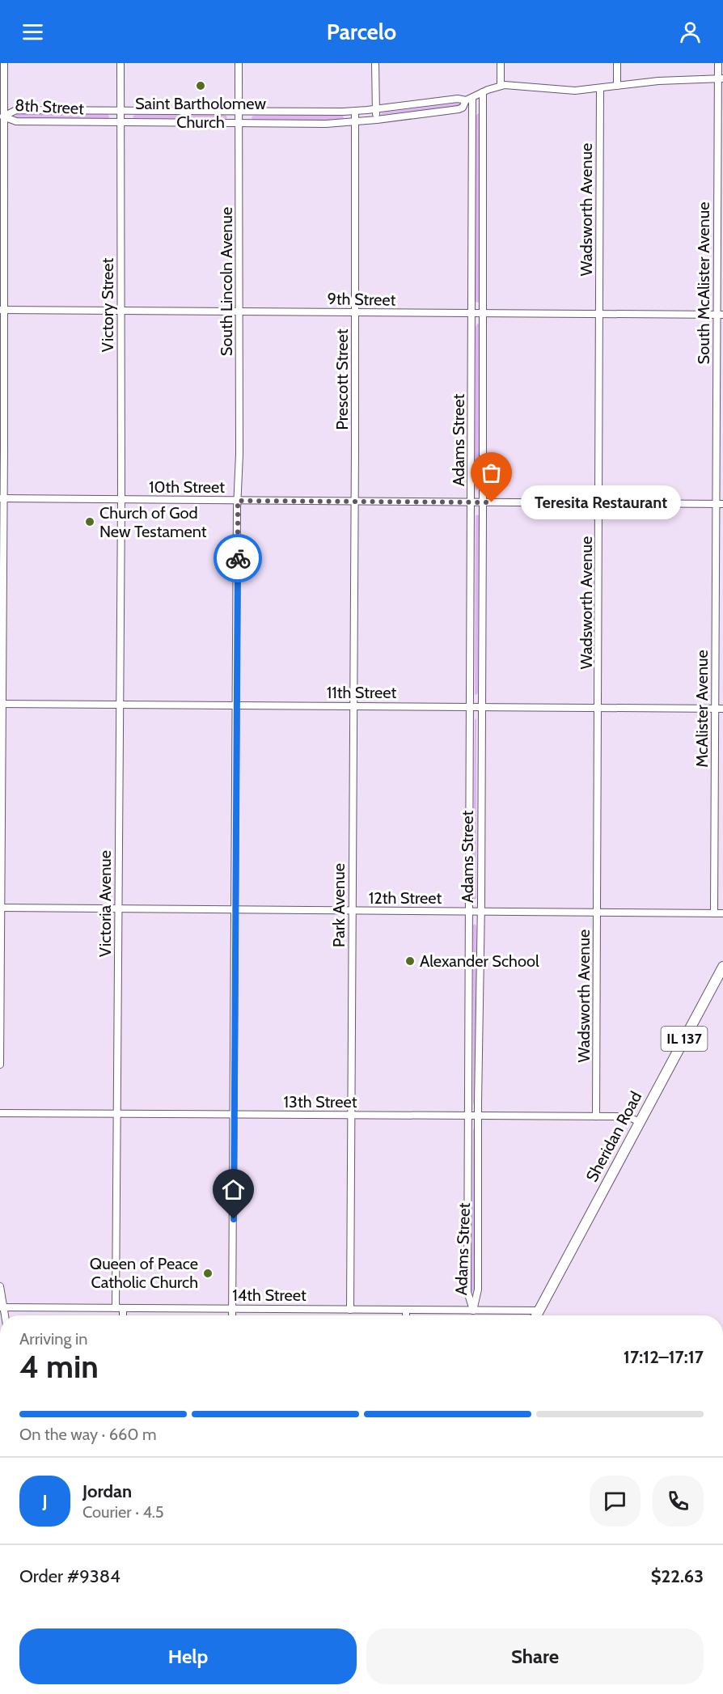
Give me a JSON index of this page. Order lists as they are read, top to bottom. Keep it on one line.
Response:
{"streets":{"highway":["IL 137","Sheridan Road"],"street":["8th Street","Wadsworth Avenue","South Lincoln Avenue","South McAlister Avenue","9th Street","Victory Street","Prescott Street","Adams Street","10th Street","11th Street","McAlister Avenue","12th Street","Victoria Avenue","Park Avenue","13th Street","14th Street"]},"crossings":[["8th Street","Wadsworth Avenue"],["8th Street","South Lincoln Avenue"],["8th Street","South McAlister Avenue"],["8th Street","Victory Street"],["8th Street","Prescott Street"],["8th Street","Adams Street"],["Wadsworth Avenue","9th Street"],["Wadsworth Avenue","10th Street"],["Wadsworth Avenue","11th Street"],["Wadsworth Avenue","12th Street"],["Wadsworth Avenue","13th Street"],["South Lincoln Avenue","9th Street"],["South Lincoln Avenue","10th Street"],["South Lincoln Avenue","11th Street"],["South Lincoln Avenue","12th Street"],["South Lincoln Avenue","13th Street"],["South Lincoln Avenue","14th Street"],["South McAlister Avenue","9th Street"],["South McAlister Avenue","10th Street"],["South McAlister Avenue","McAlister Avenue"],["9th Street","Victory Street"],["9th Street","Prescott Street"],["9th Street","Adams Street"],["Victory Street","10th Street"],["Victory Street","Victoria Avenue"],["Prescott Street","10th Street"],["Prescott Street","Park Avenue"],["Adams Street","10th Street"],["Adams Street","11th Street"],["Adams Street","12th Street"],["Adams Street","13th Street"],["Adams Street","14th Street"],["10th Street","McAlister Avenue"],["10th Street","Victoria Avenue"],["10th Street","Park Avenue"],["11th Street","McAlister Avenue"],["11th Street","Victoria Avenue"],["11th Street","Park Avenue"],["McAlister Avenue","12th Street"],["12th Street","Victoria Avenue"],["12th Street","Park Avenue"],["Victoria Avenue","13th Street"],["Victoria Avenue","14th Street"],["Park Avenue","13th Street"],["Park Avenue","14th Street"],["13th Street","Sheridan Road"],["Sheridan Road","14th Street"]],"places":["Saint Bartholomew Church","Teresita Restaurant","Church of God New Testament","Alexander School","Queen of Peace Catholic Church"],"page":{"header":"Parcelo","bubble":"Teresita Restaurant","heading":["4 min","Arriving in","17:12–17:17"],"panel":["Jordan","Courier · 4.5","Order #9384","$22.63"],"bar":"On the way · 660 m","round":"J","buttons":["Help","Share"]}}
